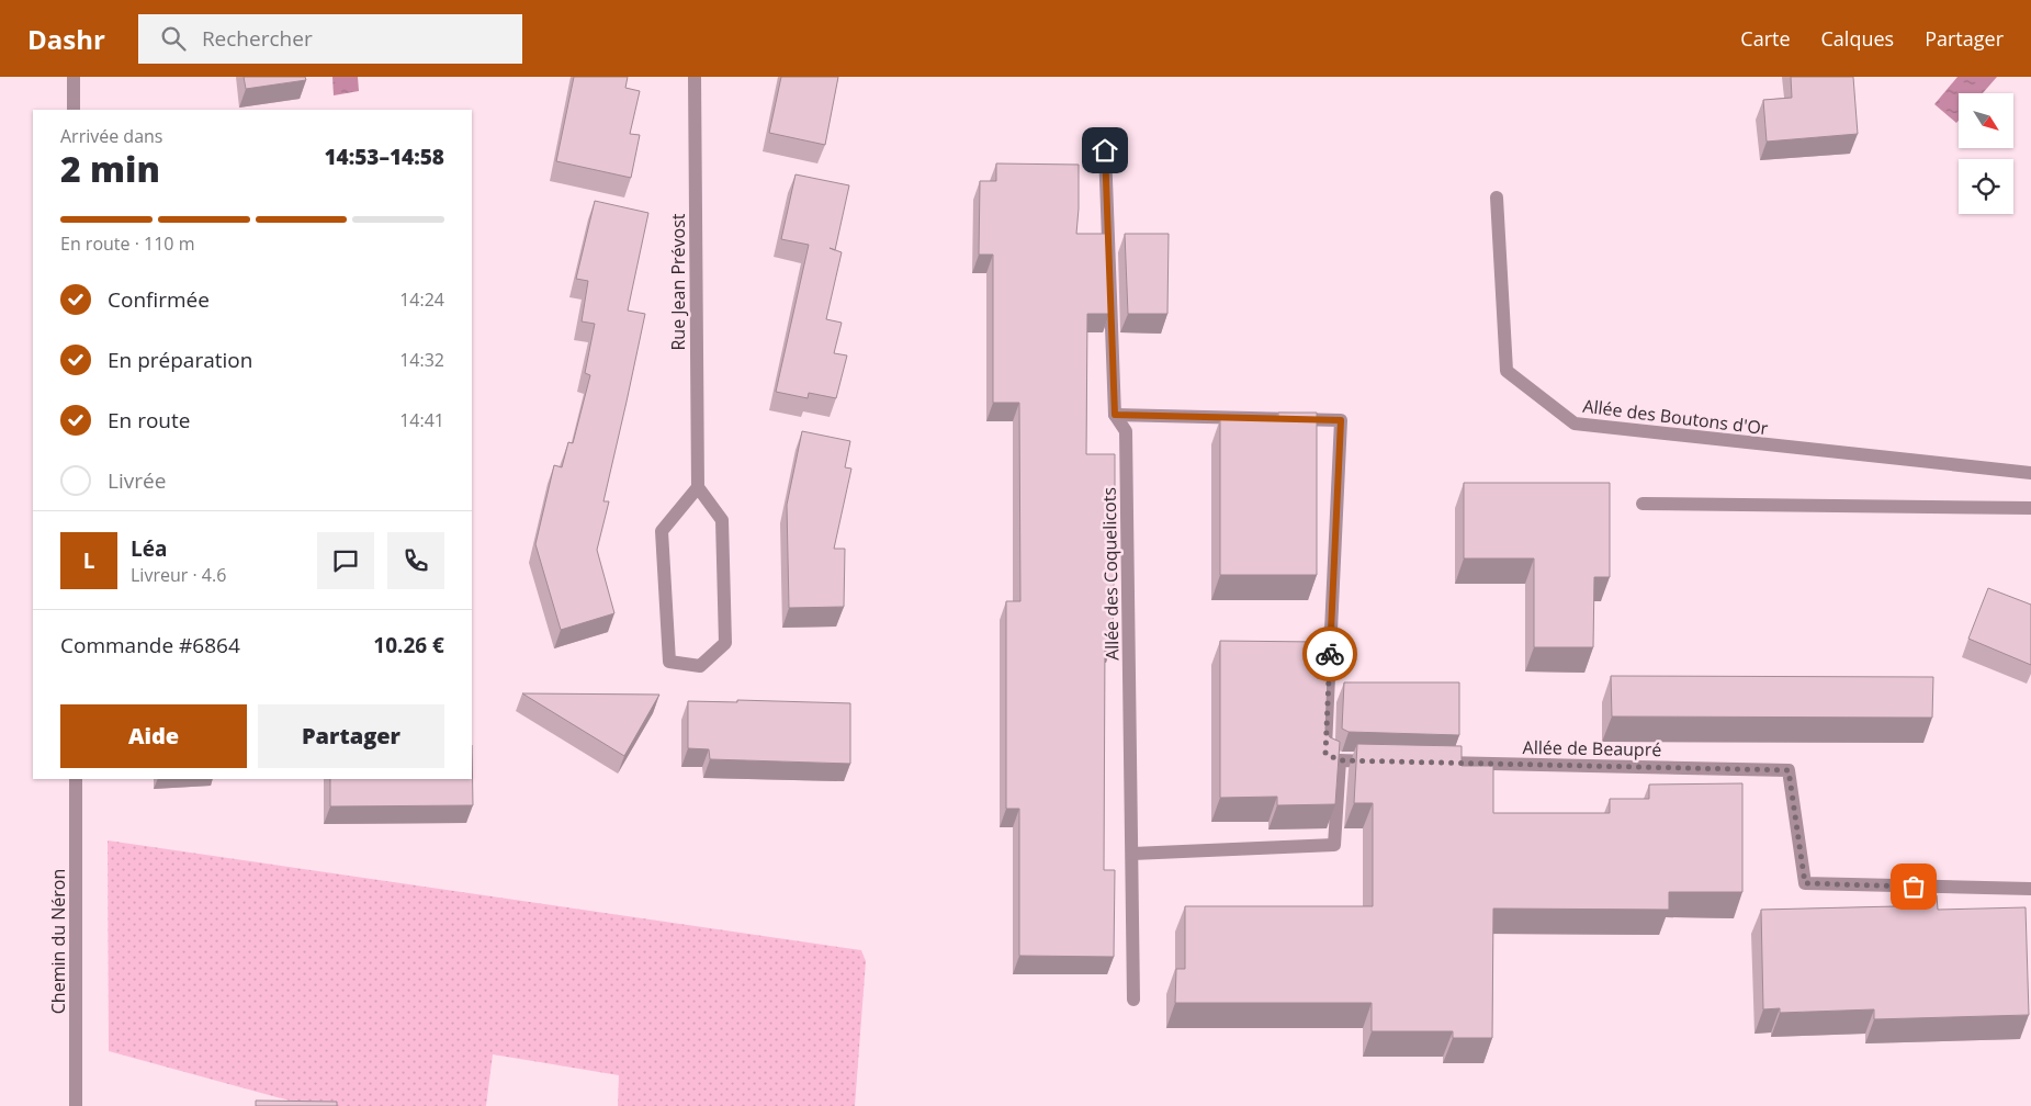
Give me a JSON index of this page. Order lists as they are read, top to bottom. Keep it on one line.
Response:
{"streets":{"street":["Rue Jean Prévost","Allée des Boutons d'Or","Allée des Coquelicots","Allée de Beaupré","Chemin du Néron"]},"north":"bottom right","page":{"header":"Dashr","search":"Rechercher","nav":["Carte","Calques","Partager"],"heading":["2 min","Arrivée dans","14:53–14:58"],"panel":["Léa","Livreur · 4.6","Commande #6864","10.26 €"],"bar":"En route · 110 m","list":[["Confirmée","14:24"],["En préparation","14:32"],["En route","14:41"],"Livrée"],"round":"L","buttons":["Aide","Partager"]}}
